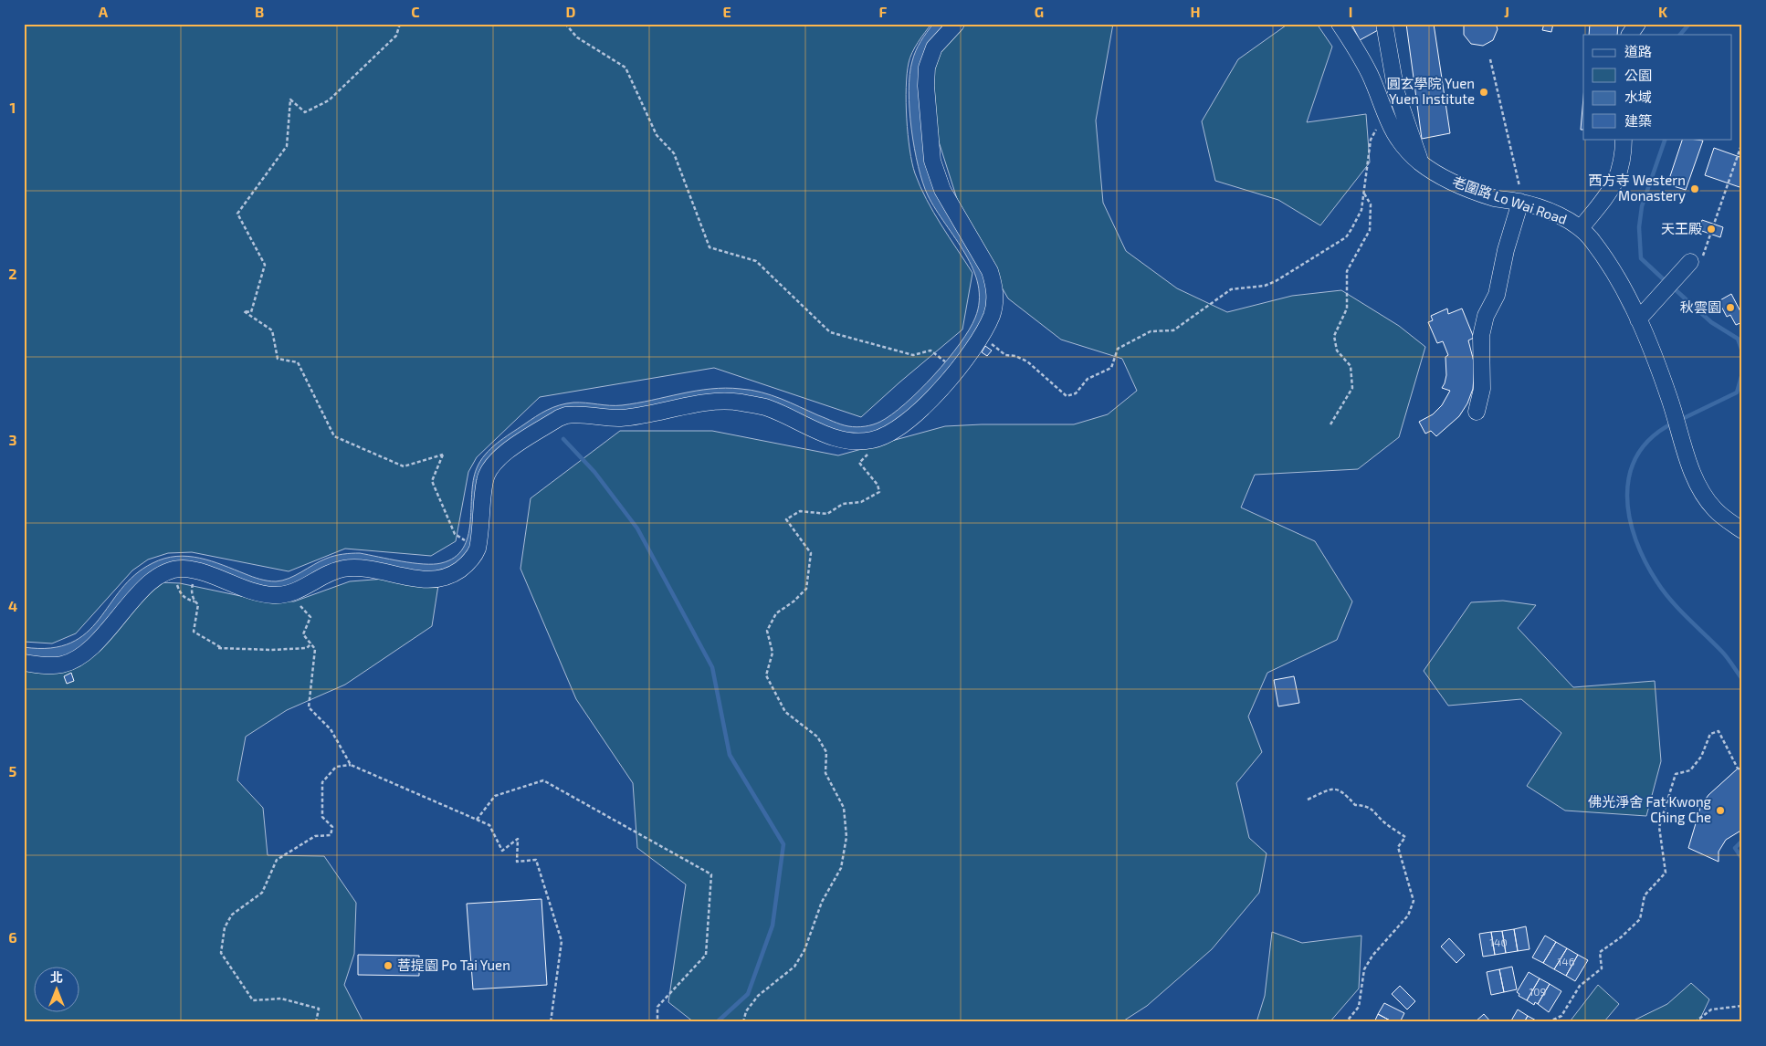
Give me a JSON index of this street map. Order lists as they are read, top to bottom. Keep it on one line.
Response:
{"streets":{"street":["老圍路 Lo Wai Road"]},"places":["圓玄學院 Yuen Yuen Institute","西方寺 Western Monastery","天王殿","秋雲園","佛光淨舍 Fat Kwong Ching Che","菩提園 Po Tai Yuen"],"house_numbers":["140","146","109"],"legend":["道路","公園","水域","建築"],"north":"top","grid":{"columns":["A","B","C","D","E","F","G","H","I","J","K"],"rows":["1","2","3","4","5","6"]}}
